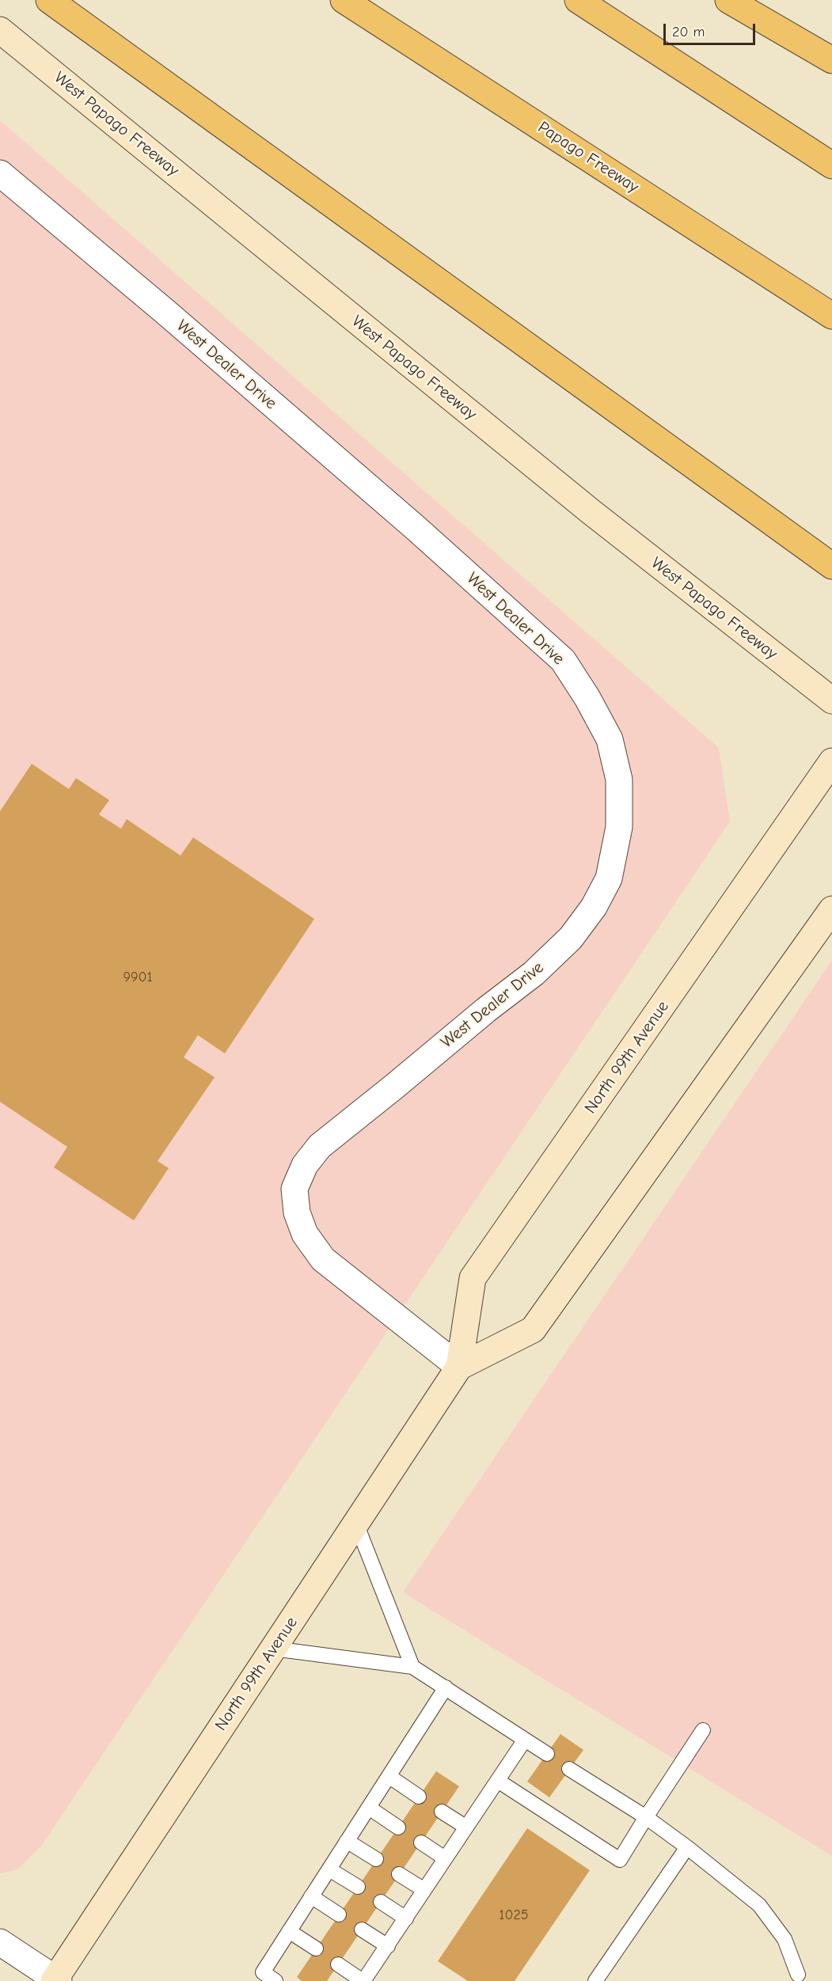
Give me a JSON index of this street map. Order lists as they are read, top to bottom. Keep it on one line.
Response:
{"streets":{"highway":["Papago Freeway"],"main road":["West Papago Freeway","North 99th Avenue"],"street":["West Dealer Drive"]},"crossings":[["West Dealer Drive","North 99th Avenue"]],"house_numbers":["9901","1025"],"scale_bar":"20 m"}
